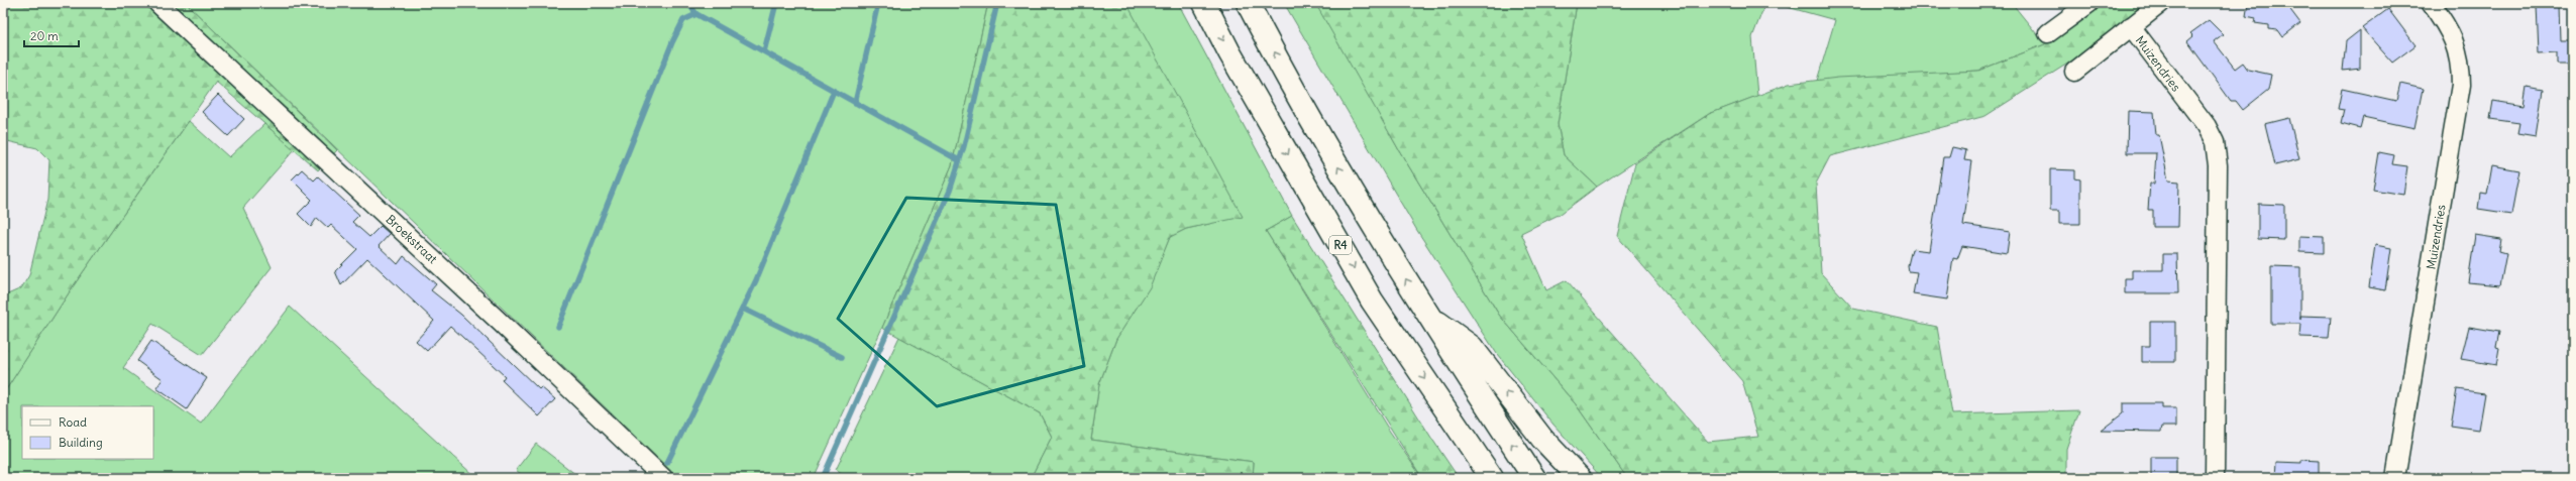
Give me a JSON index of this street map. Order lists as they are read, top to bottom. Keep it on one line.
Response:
{"streets":{"highway":["R4"],"street":["Muizendries","Broekstraat"]},"legend":["Road","Building"],"scale_bar":"20 m"}
